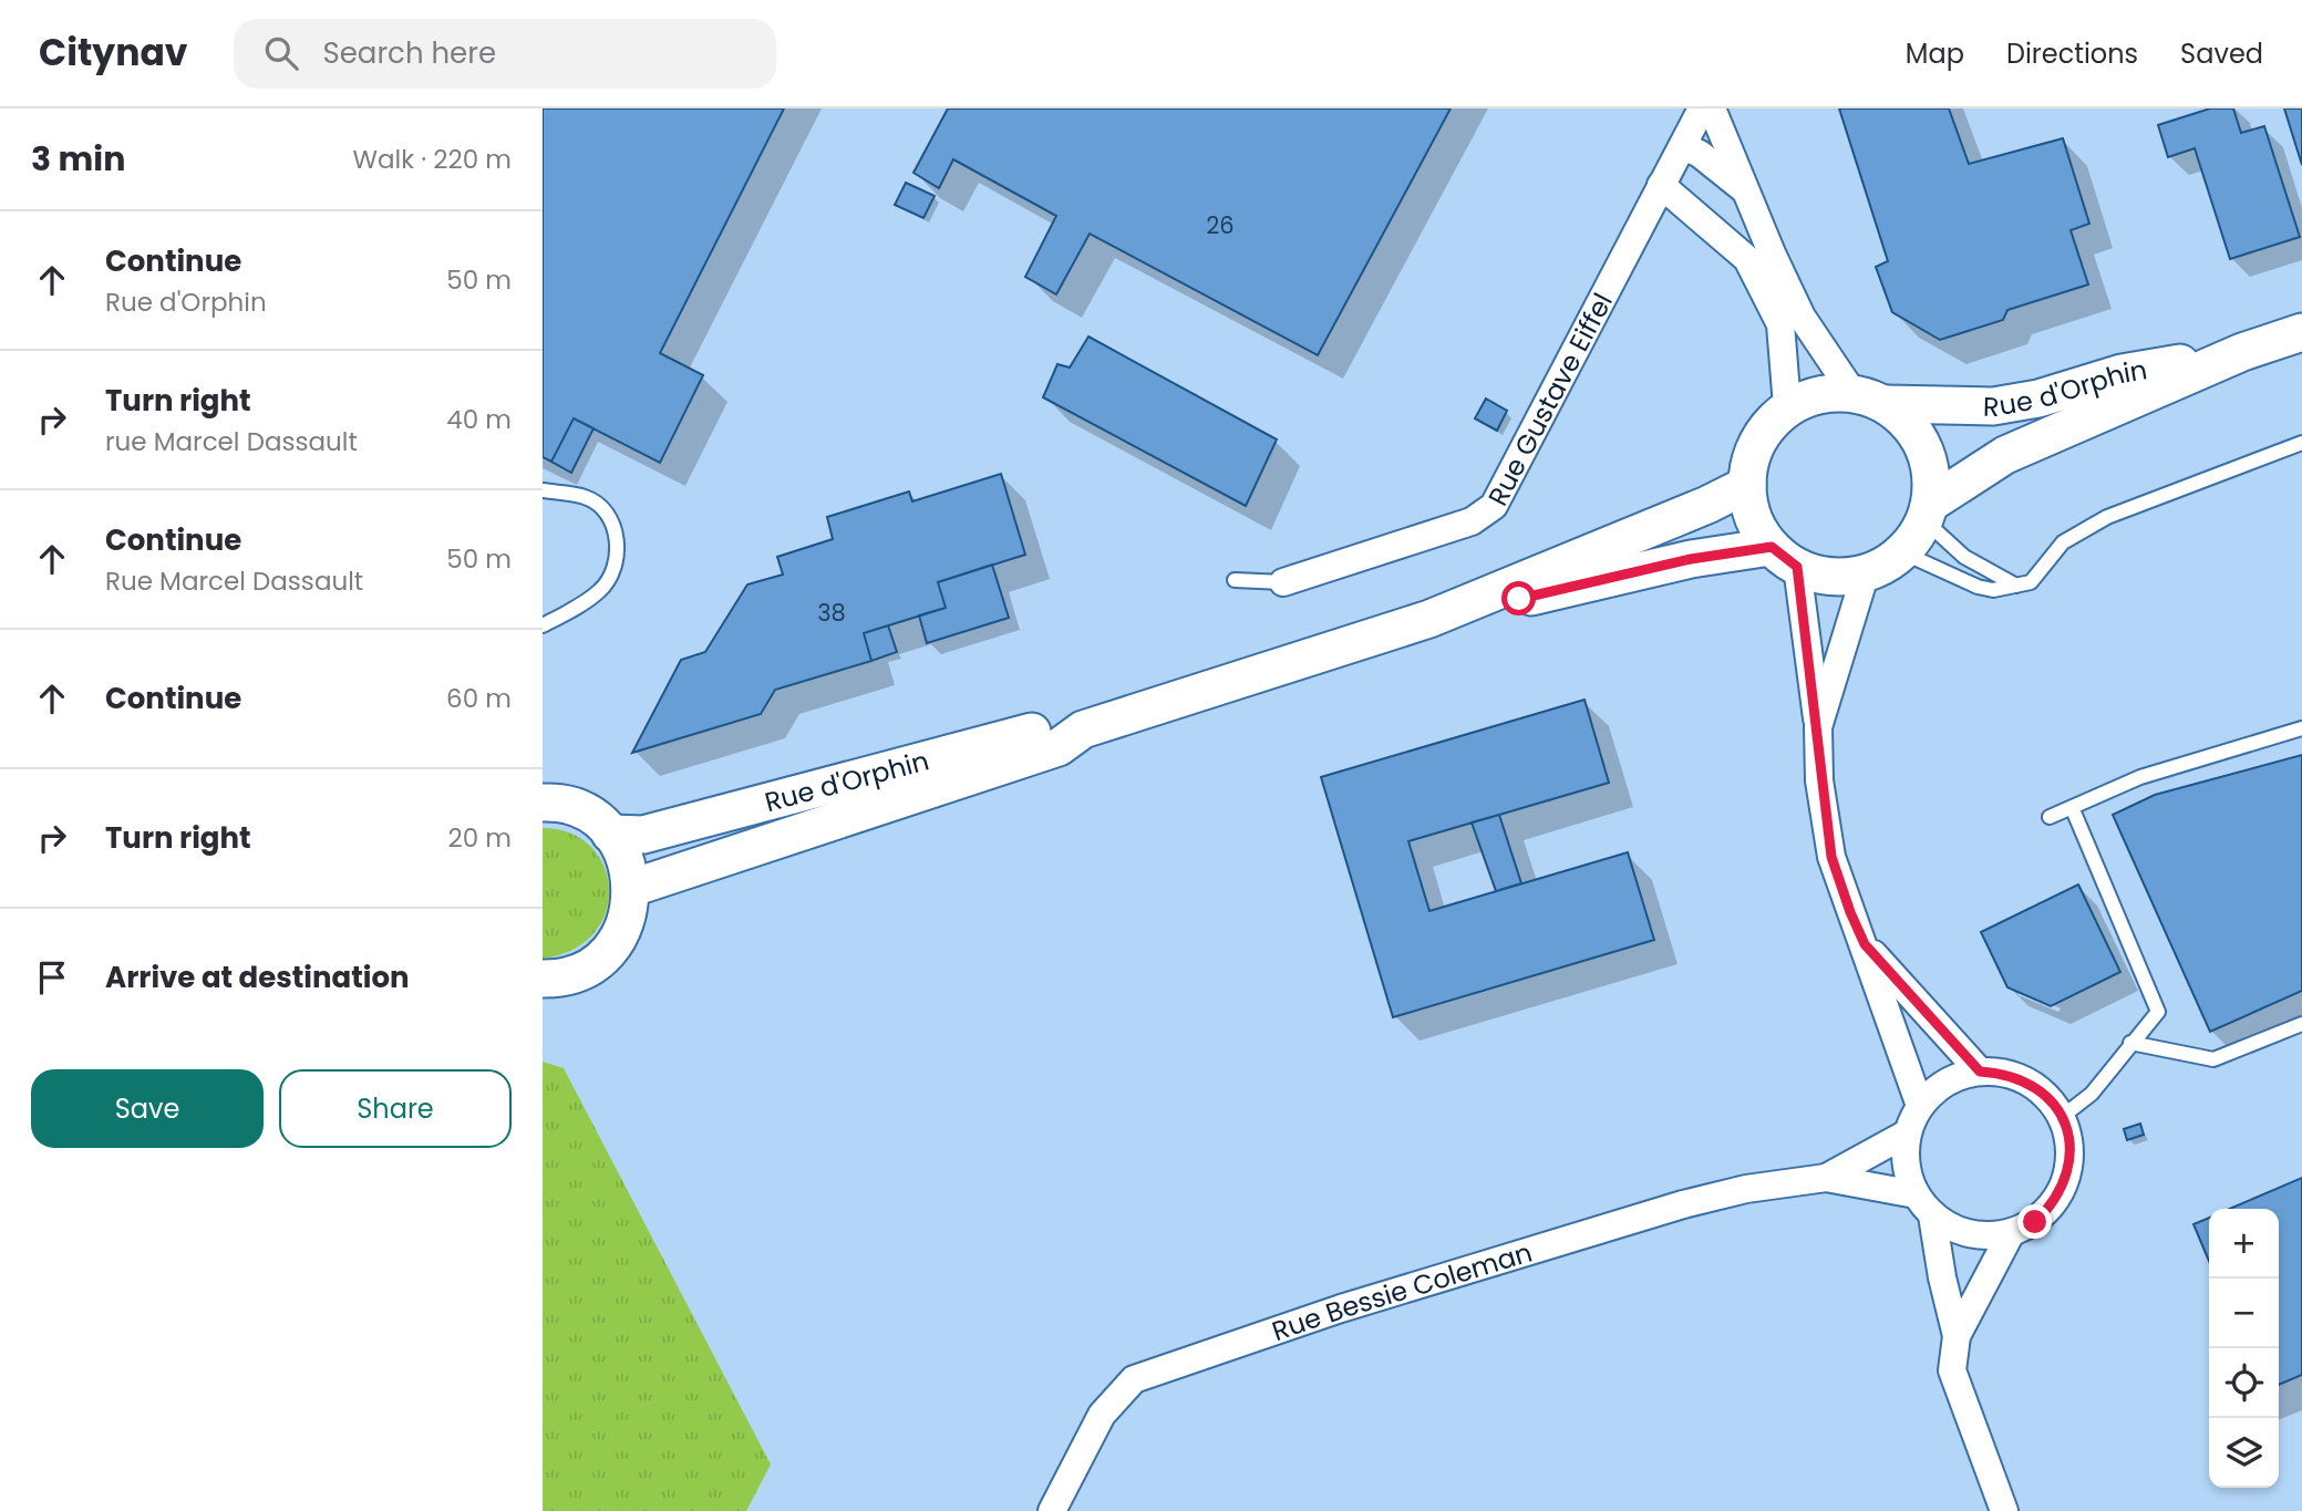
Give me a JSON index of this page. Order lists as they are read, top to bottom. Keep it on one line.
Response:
{"streets":{"main road":["Rue d'Orphin"],"street":["Rue Gustave Eiffel","Rue Bessie Coleman"]},"house_numbers":["26","38"],"page":{"header":"Citynav","search":"Search here","nav":["Map","Directions","Saved"],"heading":["3 min","Walk · 220 m"],"list":[["Continue","Rue d'Orphin","50 m"],["Turn right","rue Marcel Dassault","40 m"],["Continue","Rue Marcel Dassault","50 m"],["Continue","60 m"],["Turn right","20 m"],"Arrive at destination"],"buttons":["Save","Share"],"map_buttons":["+","−"]}}
